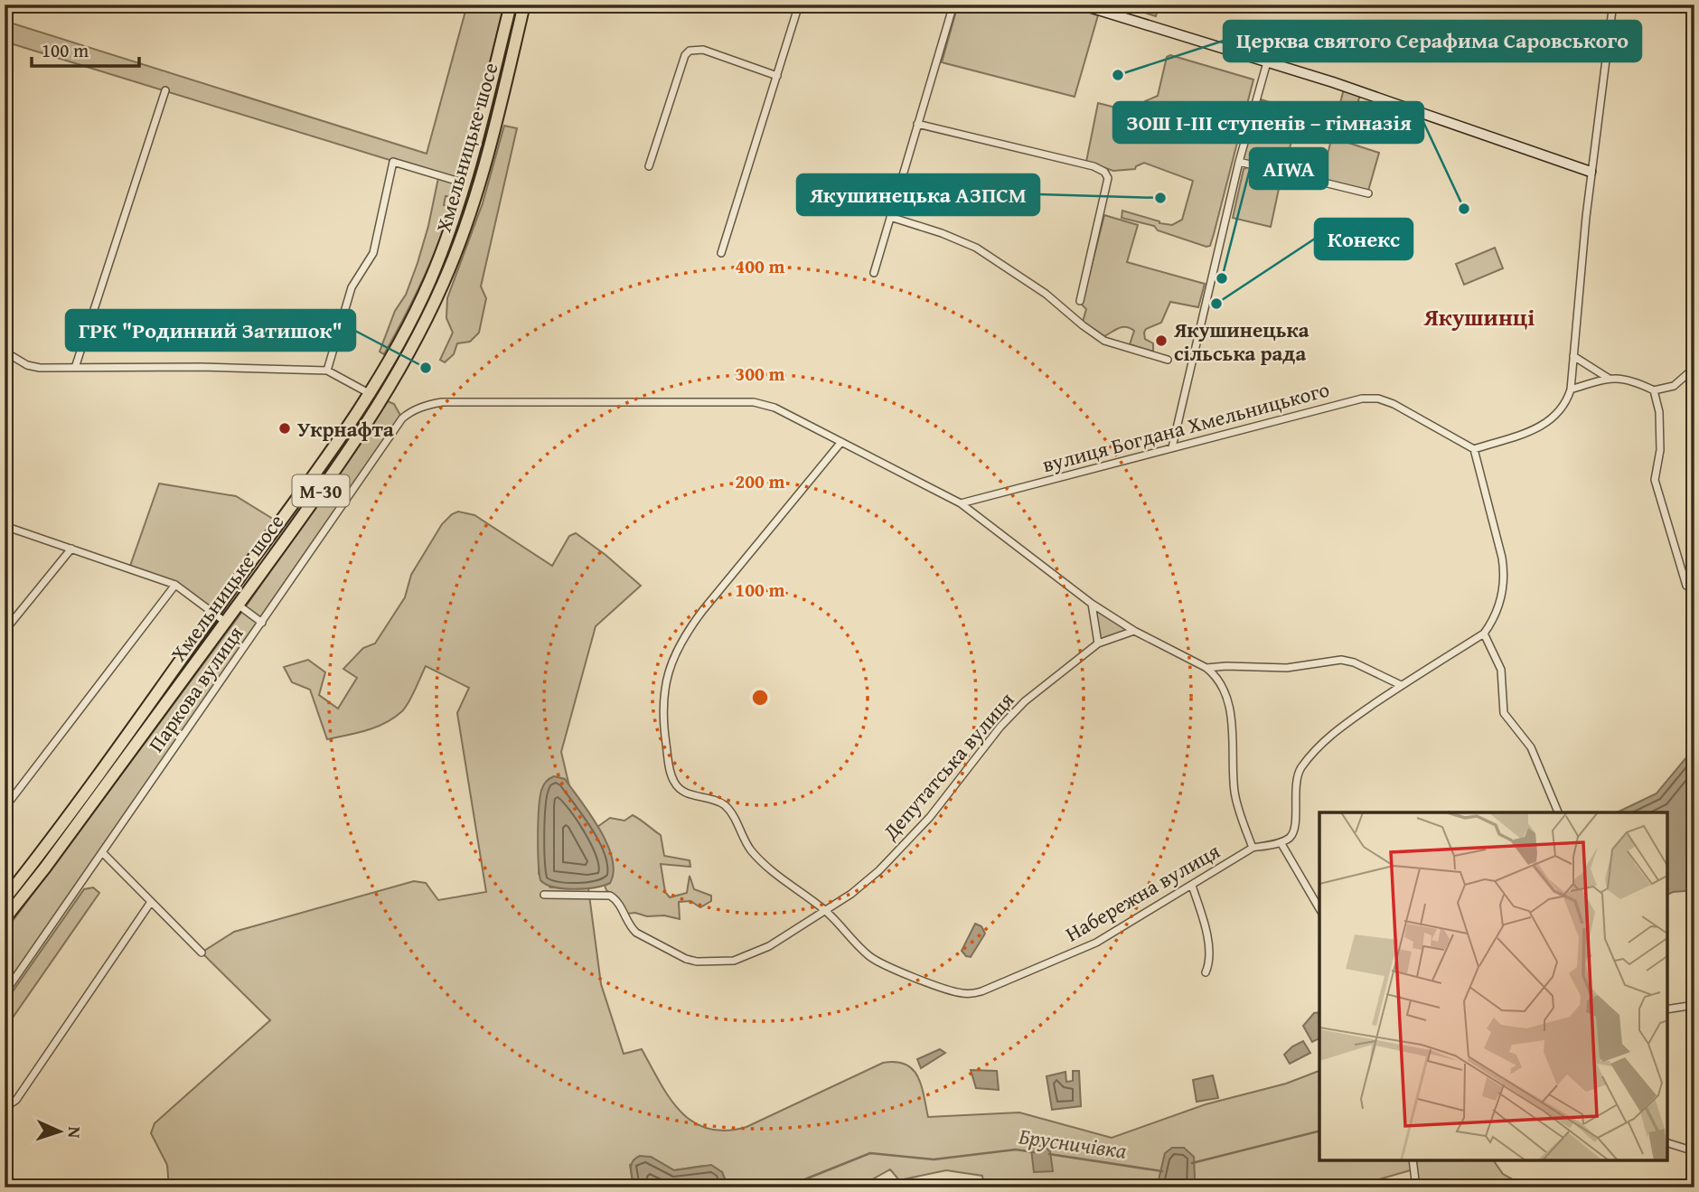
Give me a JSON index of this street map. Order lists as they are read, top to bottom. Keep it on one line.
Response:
{"streets":{"highway":["Хмельницьке шосе","М-30"],"street":["вулиця Богдана Хмельницького","Паркова вулиця","Депутатська вулиця","Набережна вулиця"]},"crossings":[["Депутатська вулиця","Набережна вулиця"]],"districts":["Якушинці"],"water":["Брусничівка"],"places":["Церква святого Серафима Саровського","Якушинецька АЗПСМ","ЗОШ І-ІІІ ступенів – гімназія","AIWA","Конекс","Якушинецька сільська рада","ГРК \"Родинний Затишок\"","Укрнафта"],"scale_bar":"100 m","north":"right","rings":["400 m","300 m","200 m","100 m"]}
